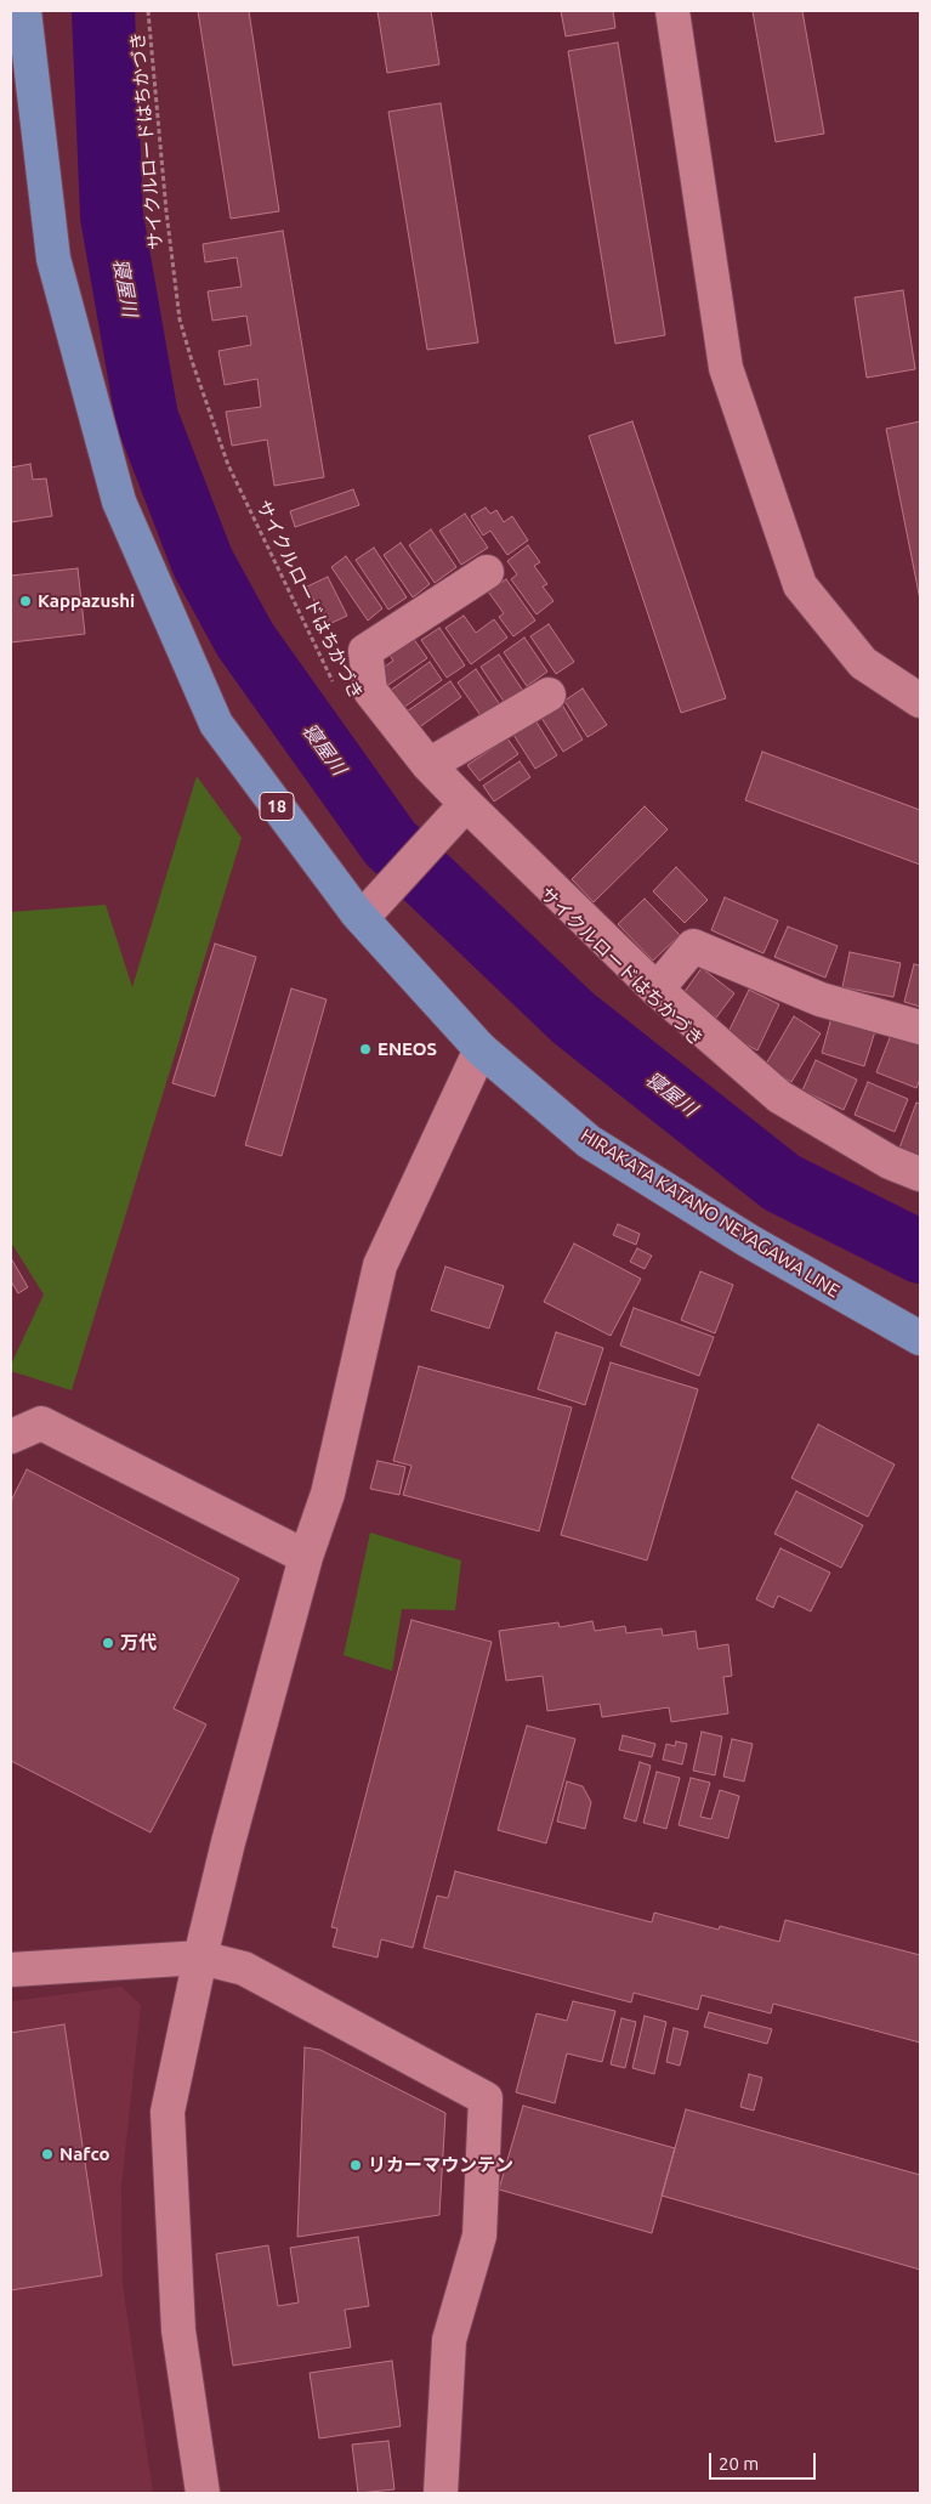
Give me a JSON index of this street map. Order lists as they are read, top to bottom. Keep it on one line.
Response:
{"streets":{"main road":["18","HIRAKATA KATANO NEYAGAWA LINE"],"path":["サイクルロードはちかづき"]},"water":["寝屋川"],"places":["Kappazushi","ENEOS","万代","Nafco","リカーマウンテン"],"scale_bar":"20 m"}
